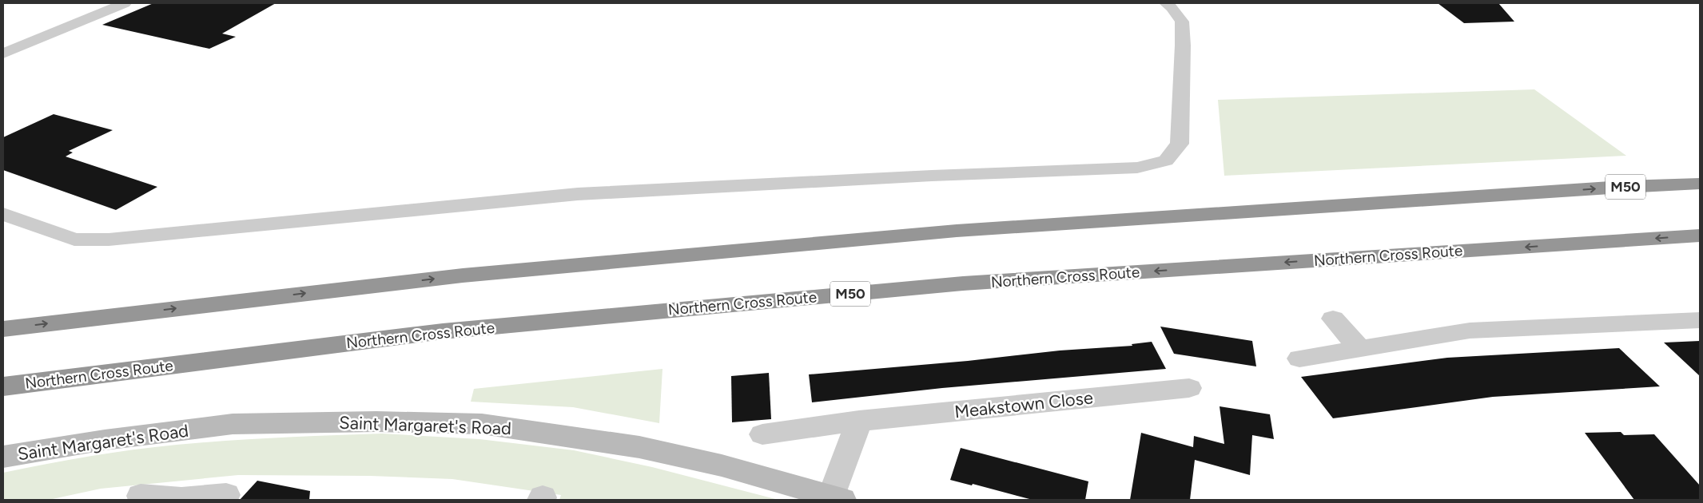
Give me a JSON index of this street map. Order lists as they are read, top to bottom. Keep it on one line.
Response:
{"streets":{"highway":["M50","Northern Cross Route"],"main road":["Saint Margaret's Road"],"street":["Meakstown Close"]}}
